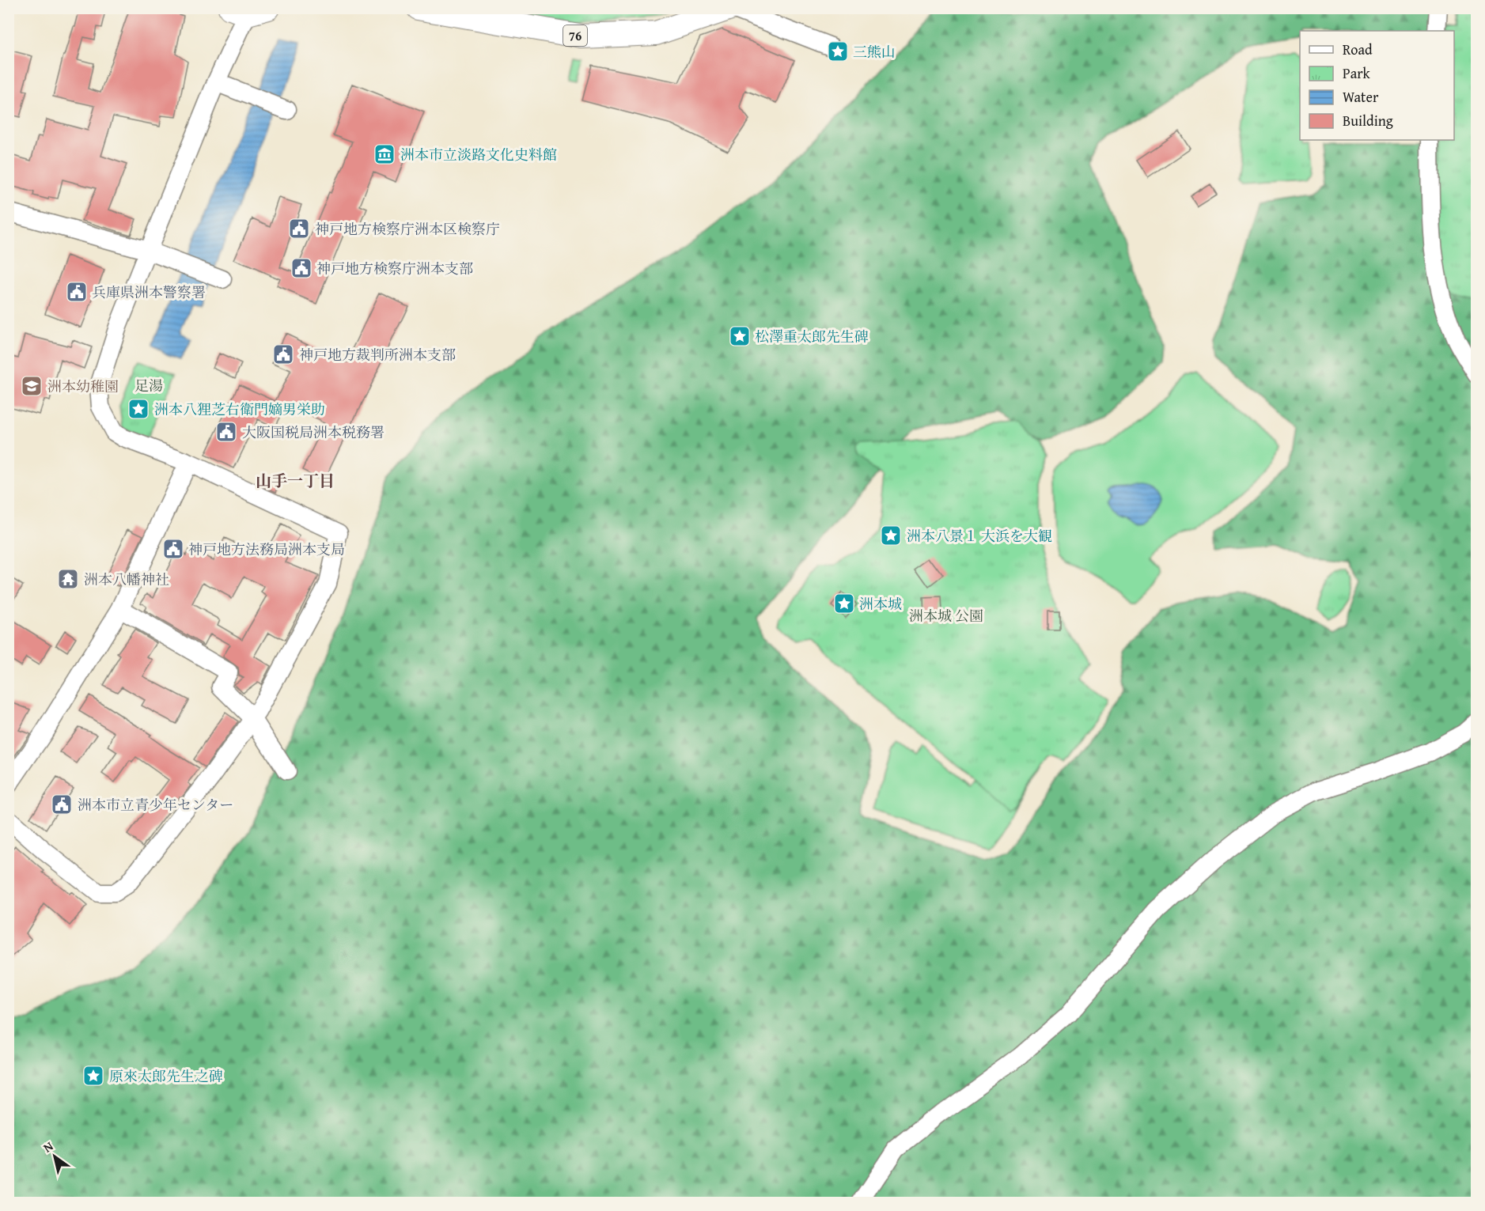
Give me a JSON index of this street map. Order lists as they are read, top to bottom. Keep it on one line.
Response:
{"streets":{"main road":["76"]},"districts":["山手一丁目"],"parks":["足湯","洲本城 公園"],"places":{"place":["三熊山","松澤重太郎先生碑","洲本八狸芝右衛門嫡男栄助","洲本八景１ 大浜を大観","洲本城","原來太郎先生之碑"],"museum":["洲本市立淡路文化史料館"],"public building":["神戸地方検察庁洲本区検察庁","神戸地方検察庁洲本支部","兵庫県洲本警察署","神戸地方裁判所洲本支部","大阪国税局洲本税務署","神戸地方法務局洲本支局","洲本市立青少年センター"],"school or university":["洲本幼稚園"],"temple":["洲本八幡神社"]},"legend":["Road","Park","Water","Building"],"north":"top left"}
